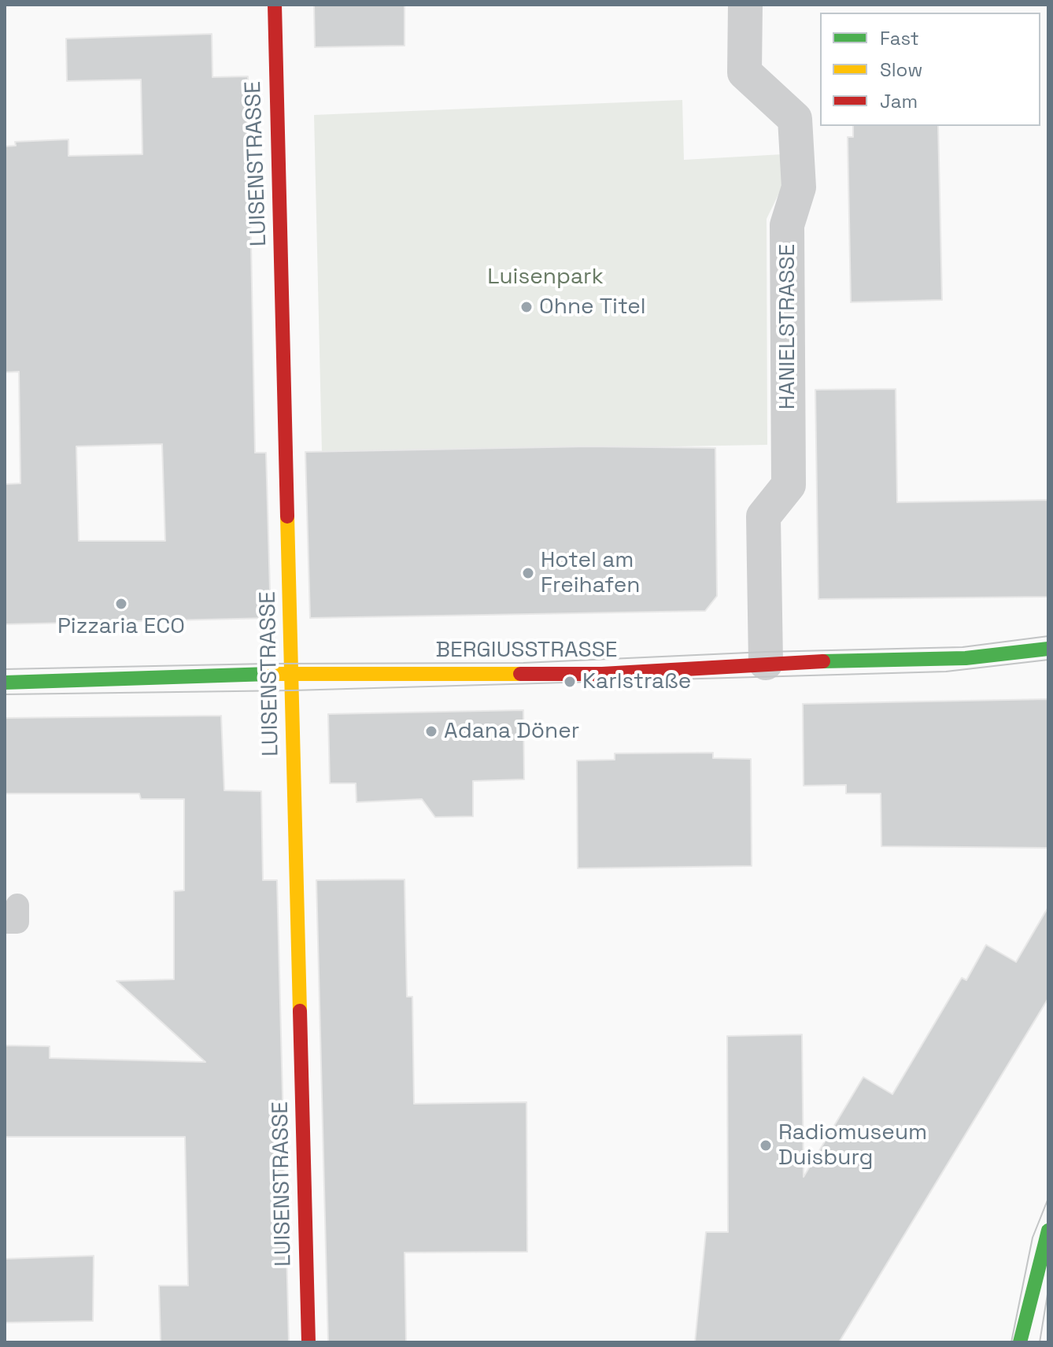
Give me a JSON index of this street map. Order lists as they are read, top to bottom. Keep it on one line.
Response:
{"streets":{"street":["LUISENSTRASSE","HANIELSTRASSE","BERGIUSSTRASSE"]},"crossings":[["LUISENSTRASSE","BERGIUSSTRASSE"],["HANIELSTRASSE","BERGIUSSTRASSE"]],"parks":["Luisenpark"],"places":["Ohne Titel","Hotel am Freihafen","Pizzaria ECO","Karlstraße","Adana Döner","Radiomuseum Duisburg"],"legend":["Fast","Slow","Jam"]}
